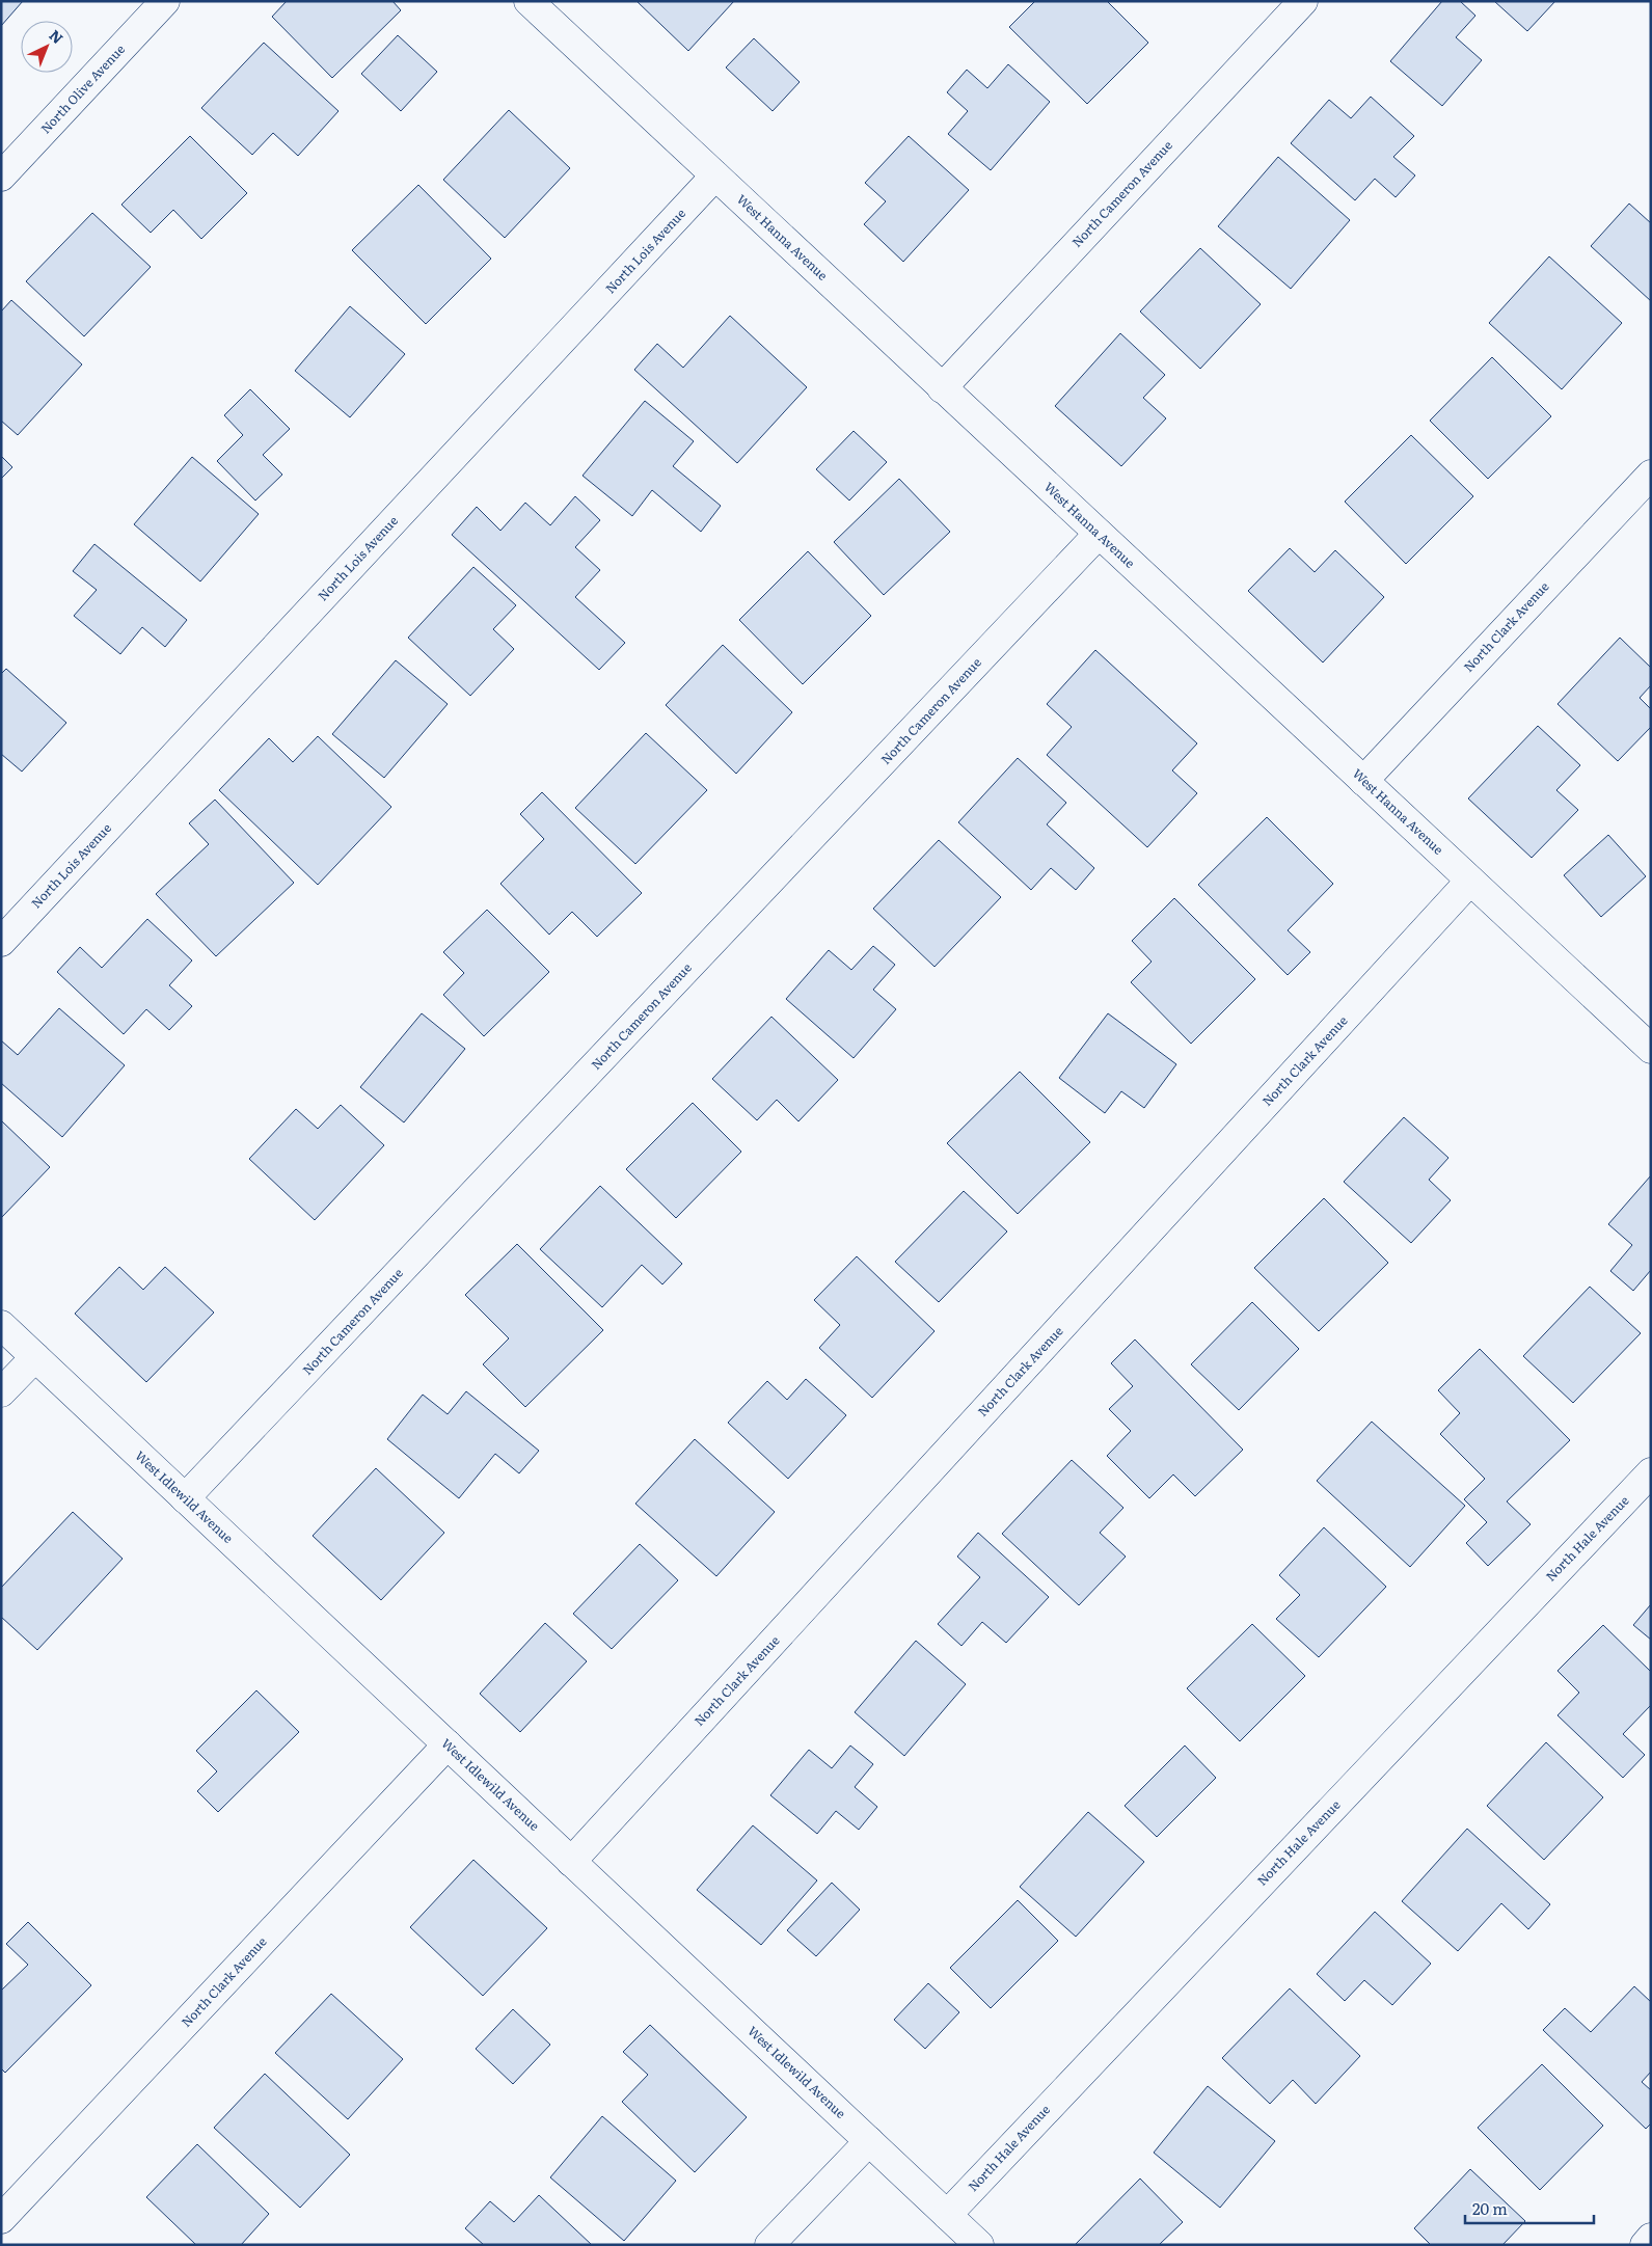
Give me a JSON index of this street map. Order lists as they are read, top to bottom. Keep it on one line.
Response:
{"streets":{"street":["North Olive Avenue","North Cameron Avenue","West Hanna Avenue","North Lois Avenue","North Clark Avenue","West Idlewild Avenue","North Hale Avenue"]},"crossings":[["North Cameron Avenue","West Hanna Avenue"],["North Cameron Avenue","West Idlewild Avenue"],["West Hanna Avenue","North Lois Avenue"],["West Hanna Avenue","North Clark Avenue"],["North Clark Avenue","West Idlewild Avenue"],["West Idlewild Avenue","North Hale Avenue"]],"scale_bar":"20 m","north":"top right"}
